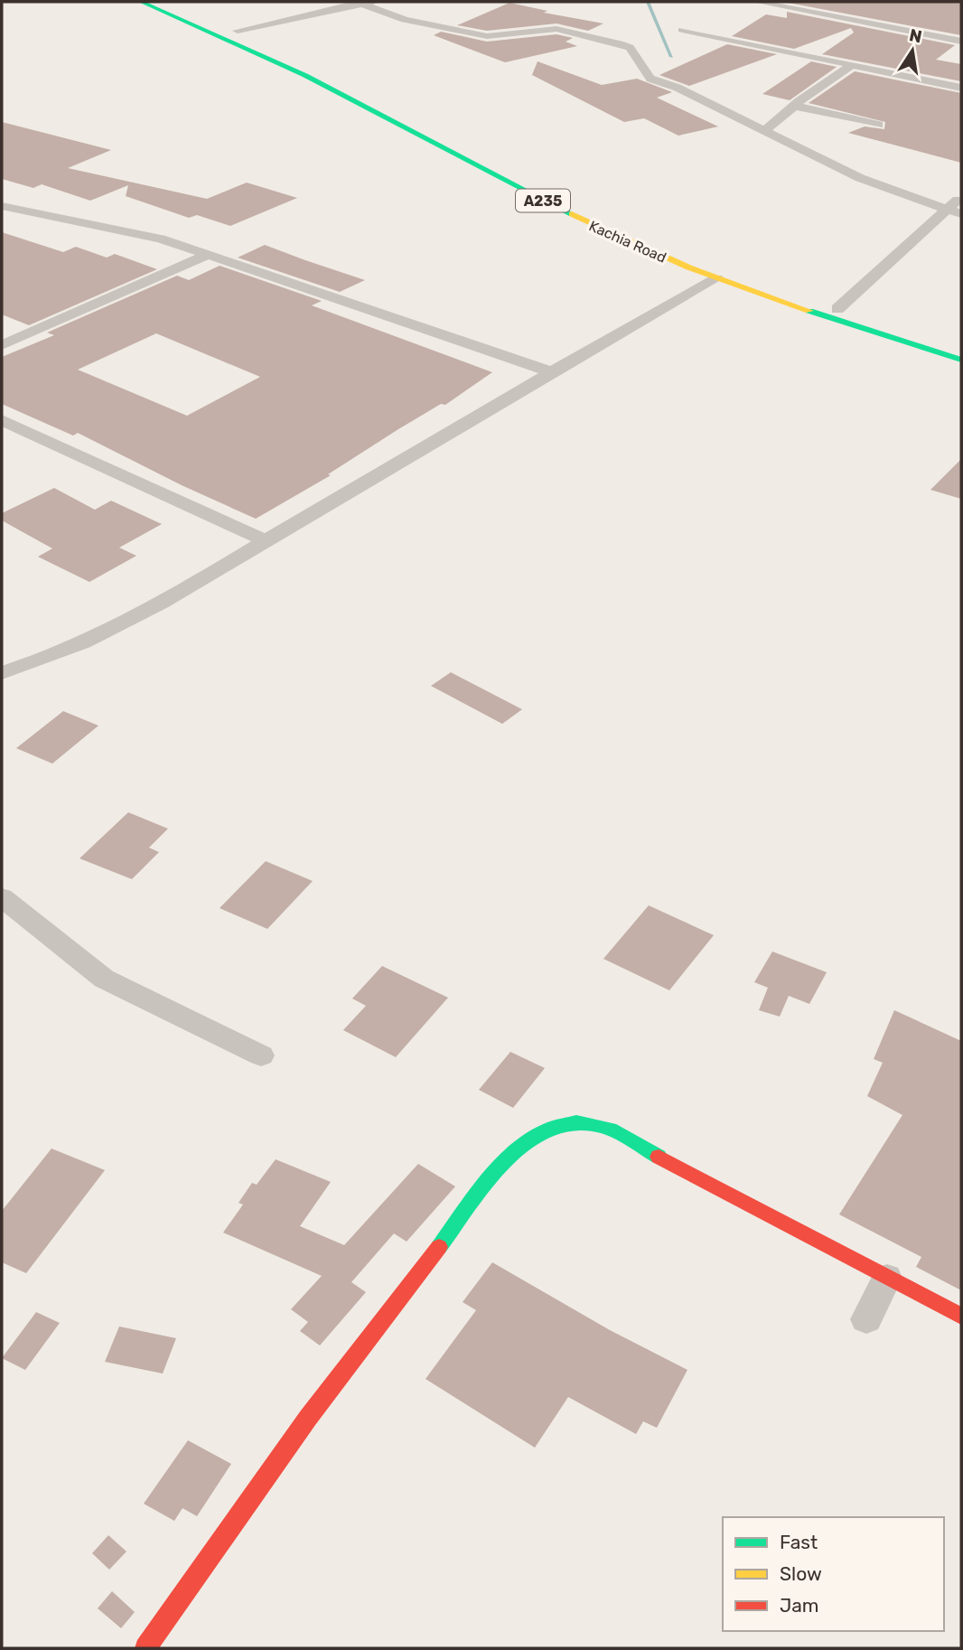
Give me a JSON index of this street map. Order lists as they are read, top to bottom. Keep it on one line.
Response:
{"streets":{"main road":["A235","Kachia Road"]},"legend":["Fast","Slow","Jam"],"north":"top"}
